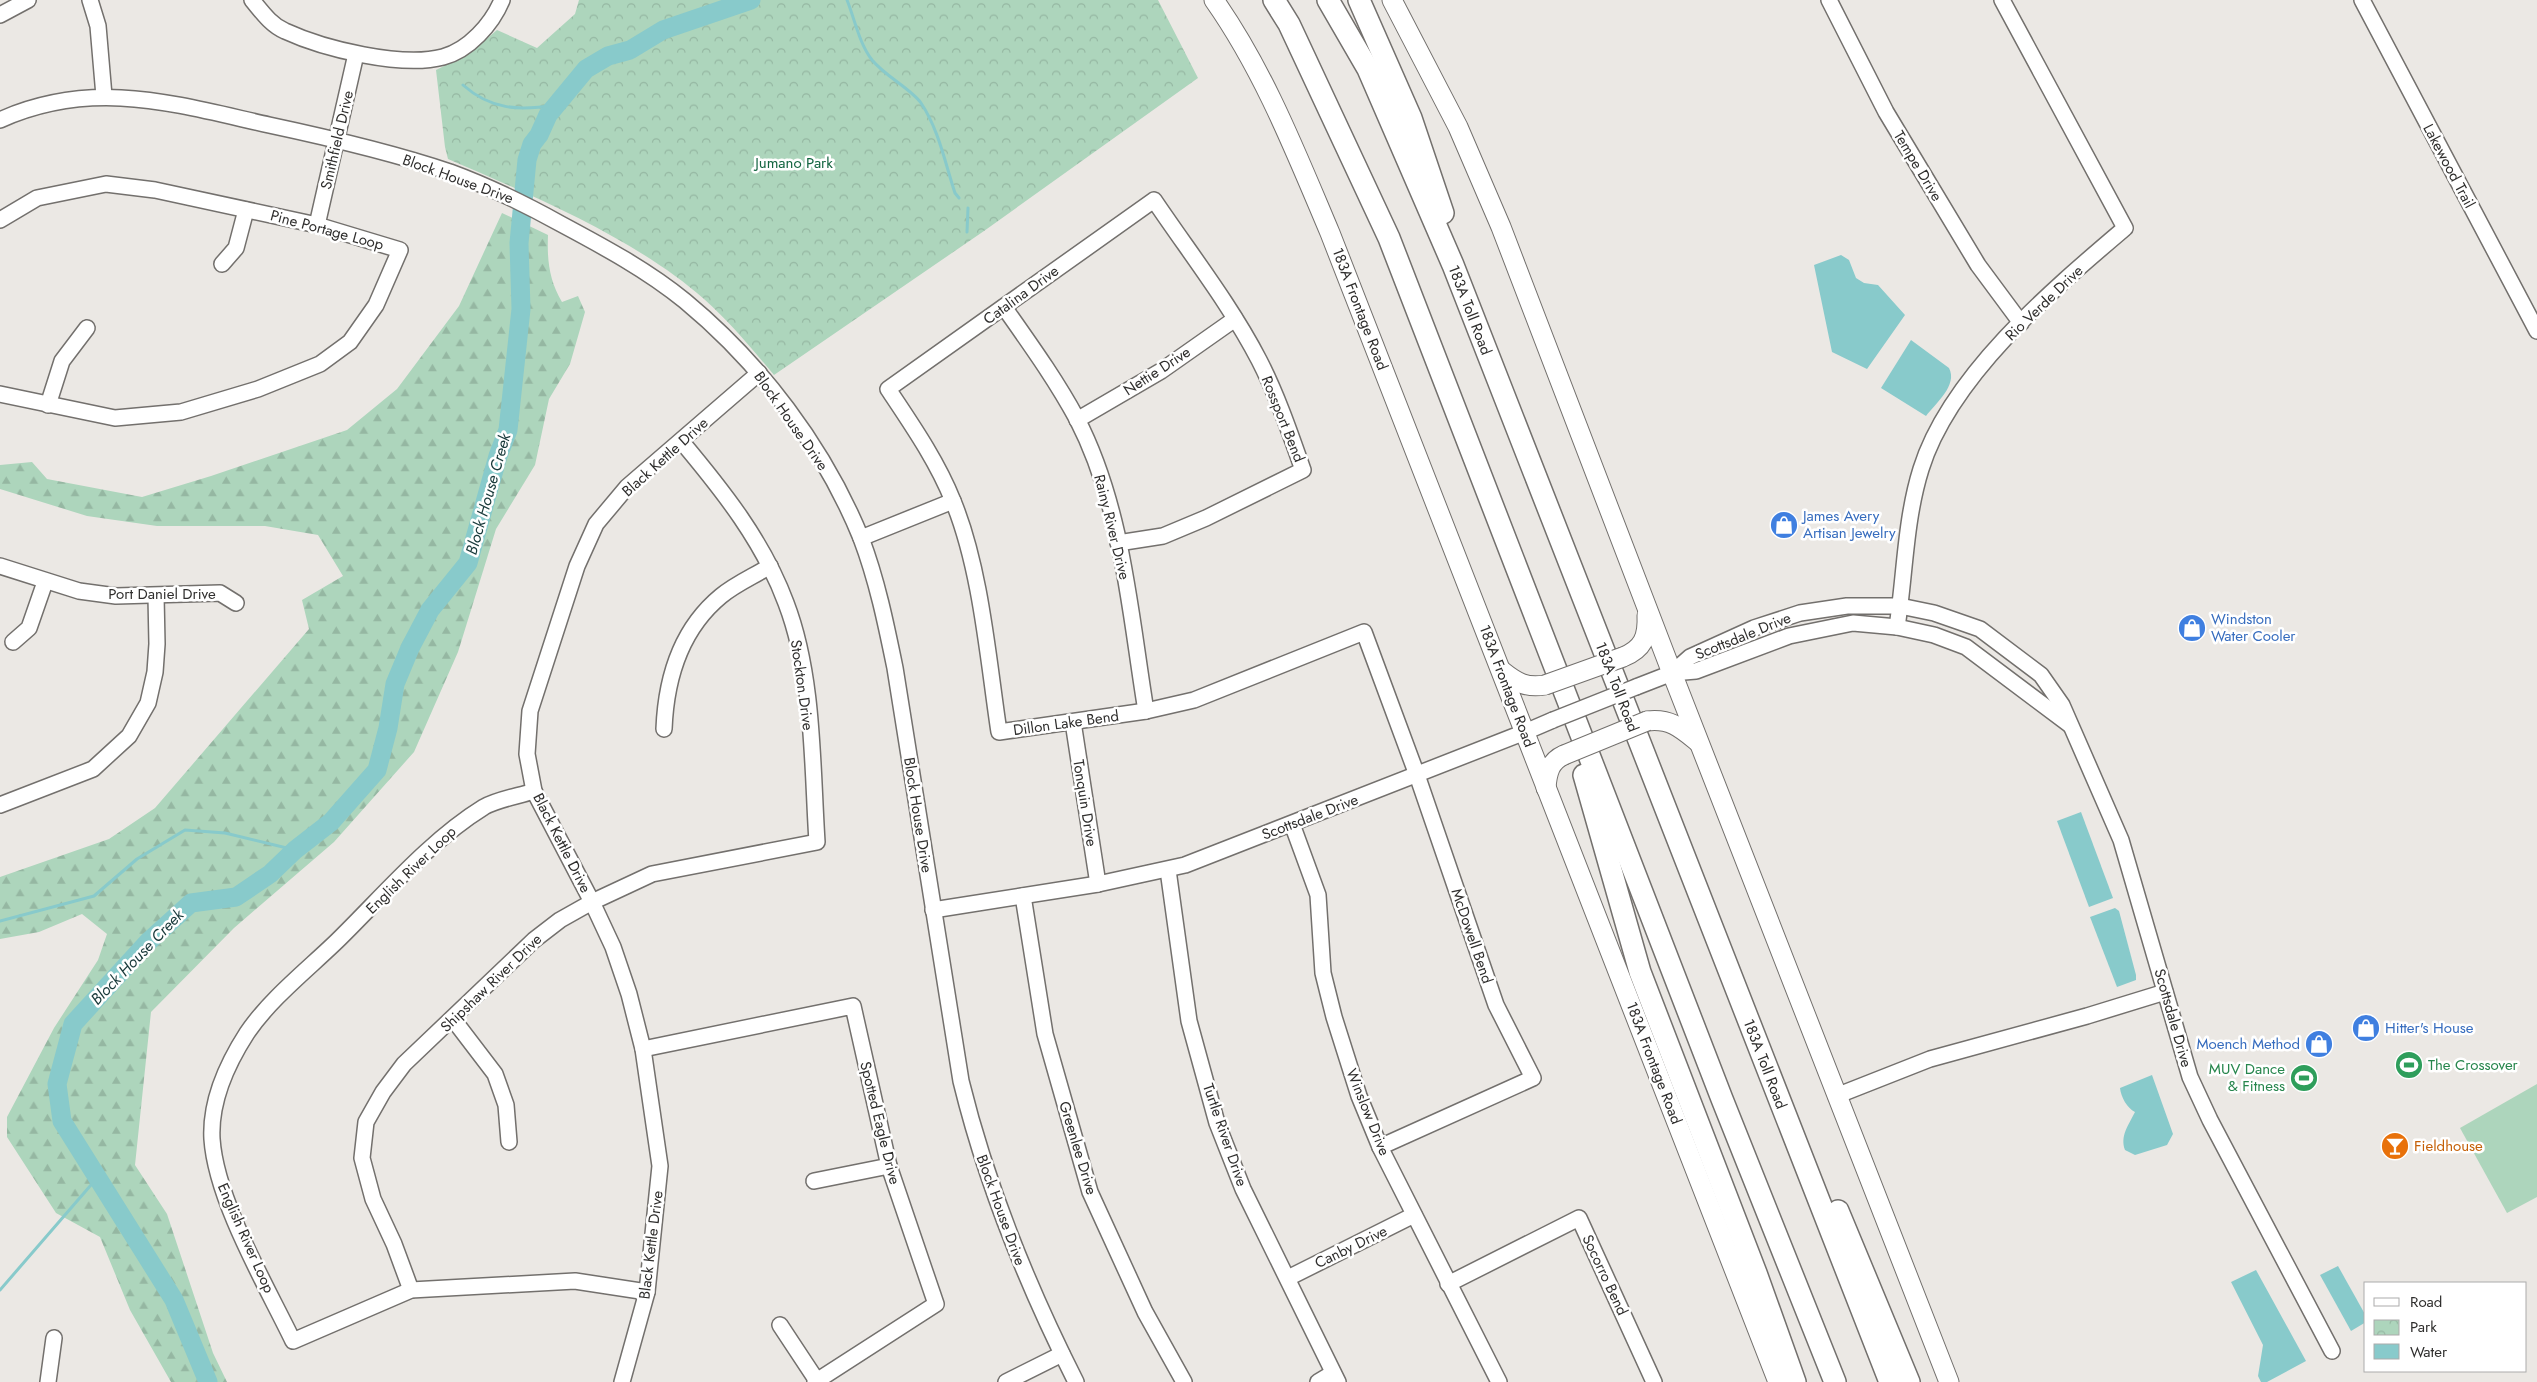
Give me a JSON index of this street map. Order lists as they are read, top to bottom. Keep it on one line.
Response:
{"streets":{"highway":["183A Toll Road"],"main road":["183A Frontage Road"],"street":["Smithfield Drive","Tempe Drive","Lakewood Trail","Block House Drive","Pine Portage Loop","Catalina Drive","Rio Verde Drive","Nettie Drive","Rossport Bend","Black Kettle Drive","Rainy River Drive","Port Daniel Drive","Scottsdale Drive","Stockton Drive","Dillon Lake Bend","Tonquin Drive","English River Loop","McDowell Bend","Shipshaw River Drive","Winslow Drive","Spotted Eagle Drive","Turtle River Drive","Greenlee Drive","Canby Drive","Socorro Bend"]},"crossings":[["Smithfield Drive","Block House Drive"],["Smithfield Drive","Pine Portage Loop"],["Tempe Drive","Rio Verde Drive"],["Block House Drive","Black Kettle Drive"],["Block House Drive","Scottsdale Drive"],["Catalina Drive","Rossport Bend"],["Catalina Drive","Rainy River Drive"],["Catalina Drive","Dillon Lake Bend"],["Rio Verde Drive","Scottsdale Drive"],["183A Frontage Road","Scottsdale Drive"],["Nettie Drive","Rossport Bend"],["Nettie Drive","Rainy River Drive"],["Rossport Bend","Rainy River Drive"],["Black Kettle Drive","Stockton Drive"],["Black Kettle Drive","English River Loop"],["Black Kettle Drive","Shipshaw River Drive"],["Black Kettle Drive","Spotted Eagle Drive"],["Rainy River Drive","Dillon Lake Bend"],["Scottsdale Drive","Tonquin Drive"],["Scottsdale Drive","McDowell Bend"],["Scottsdale Drive","Winslow Drive"],["Scottsdale Drive","Turtle River Drive"],["Scottsdale Drive","Greenlee Drive"],["Stockton Drive","Shipshaw River Drive"],["Dillon Lake Bend","Tonquin Drive"],["Dillon Lake Bend","McDowell Bend"],["English River Loop","Shipshaw River Drive"],["McDowell Bend","Winslow Drive"],["Winslow Drive","Canby Drive"],["Winslow Drive","Socorro Bend"],["Turtle River Drive","Canby Drive"]],"water":["Block House Creek"],"parks":["Jumano Park"],"places":{"shop":["James Avery Artisan Jewelry","Windston Water Cooler","Hitter's House","Moench Method"],"sports":["The Crossover","MUV Dance & Fitness"],"bar":["Fieldhouse"]},"legend":["Road","Park","Water"]}
